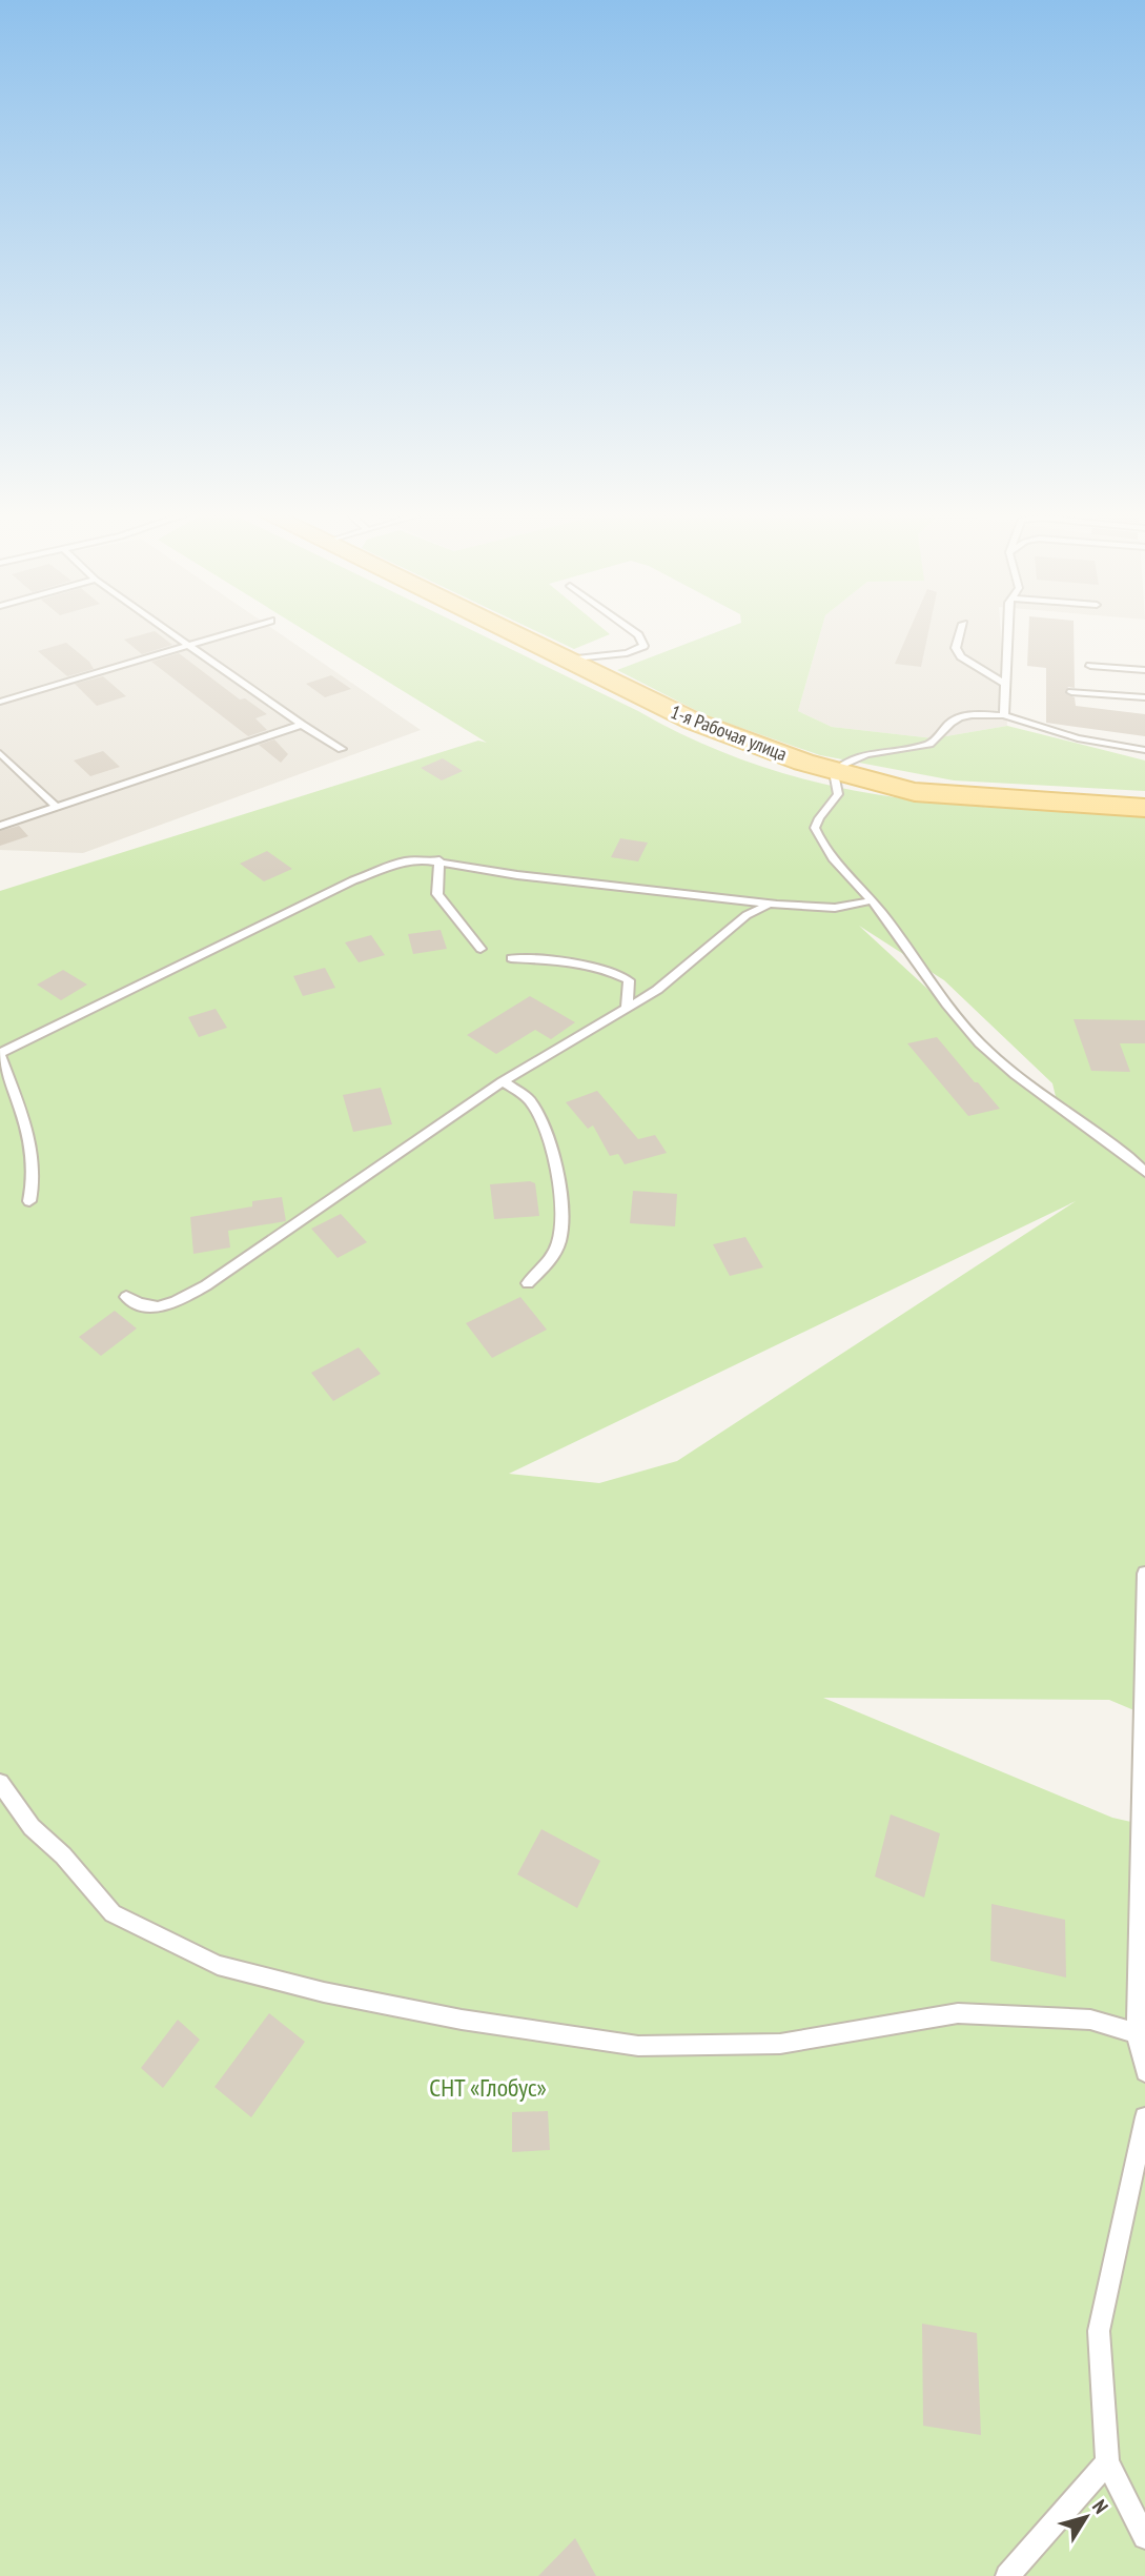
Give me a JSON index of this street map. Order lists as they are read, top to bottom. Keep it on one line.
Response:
{"streets":{"main road":["1-я Рабочая улица"]},"parks":["СНТ «Глобус»"],"north":"top right"}
